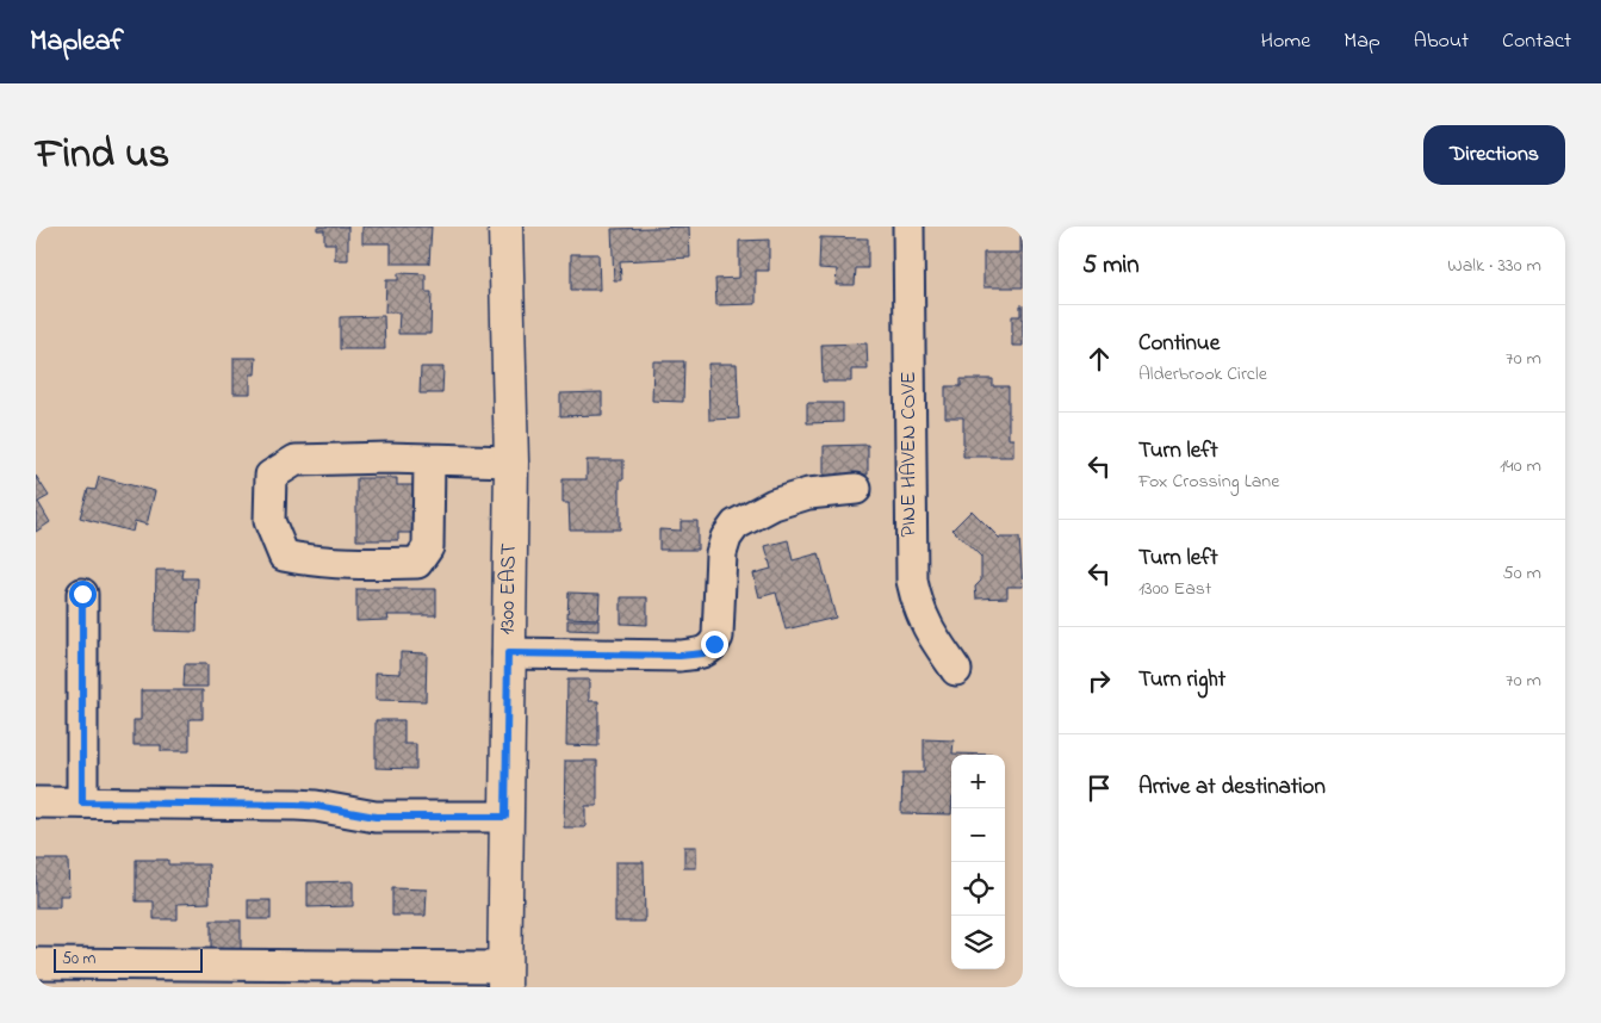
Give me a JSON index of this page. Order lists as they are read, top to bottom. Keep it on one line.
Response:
{"streets":{"main road":["1300 EAST"],"street":["PINE HAVEN COVE"]},"scale_bar":"50 m","page":{"header":"Mapleaf","nav":["Home","Map","About","Contact"],"title":"Find us","buttons":"Directions","heading":["5 min","Walk · 330 m"],"list":[["Continue","Alderbrook Circle","70 m"],["Turn left","Fox Crossing Lane","140 m"],["Turn left","1300 East","50 m"],["Turn right","70 m"],"Arrive at destination"],"map_buttons":["+","−"],"scale":"50 m"}}
